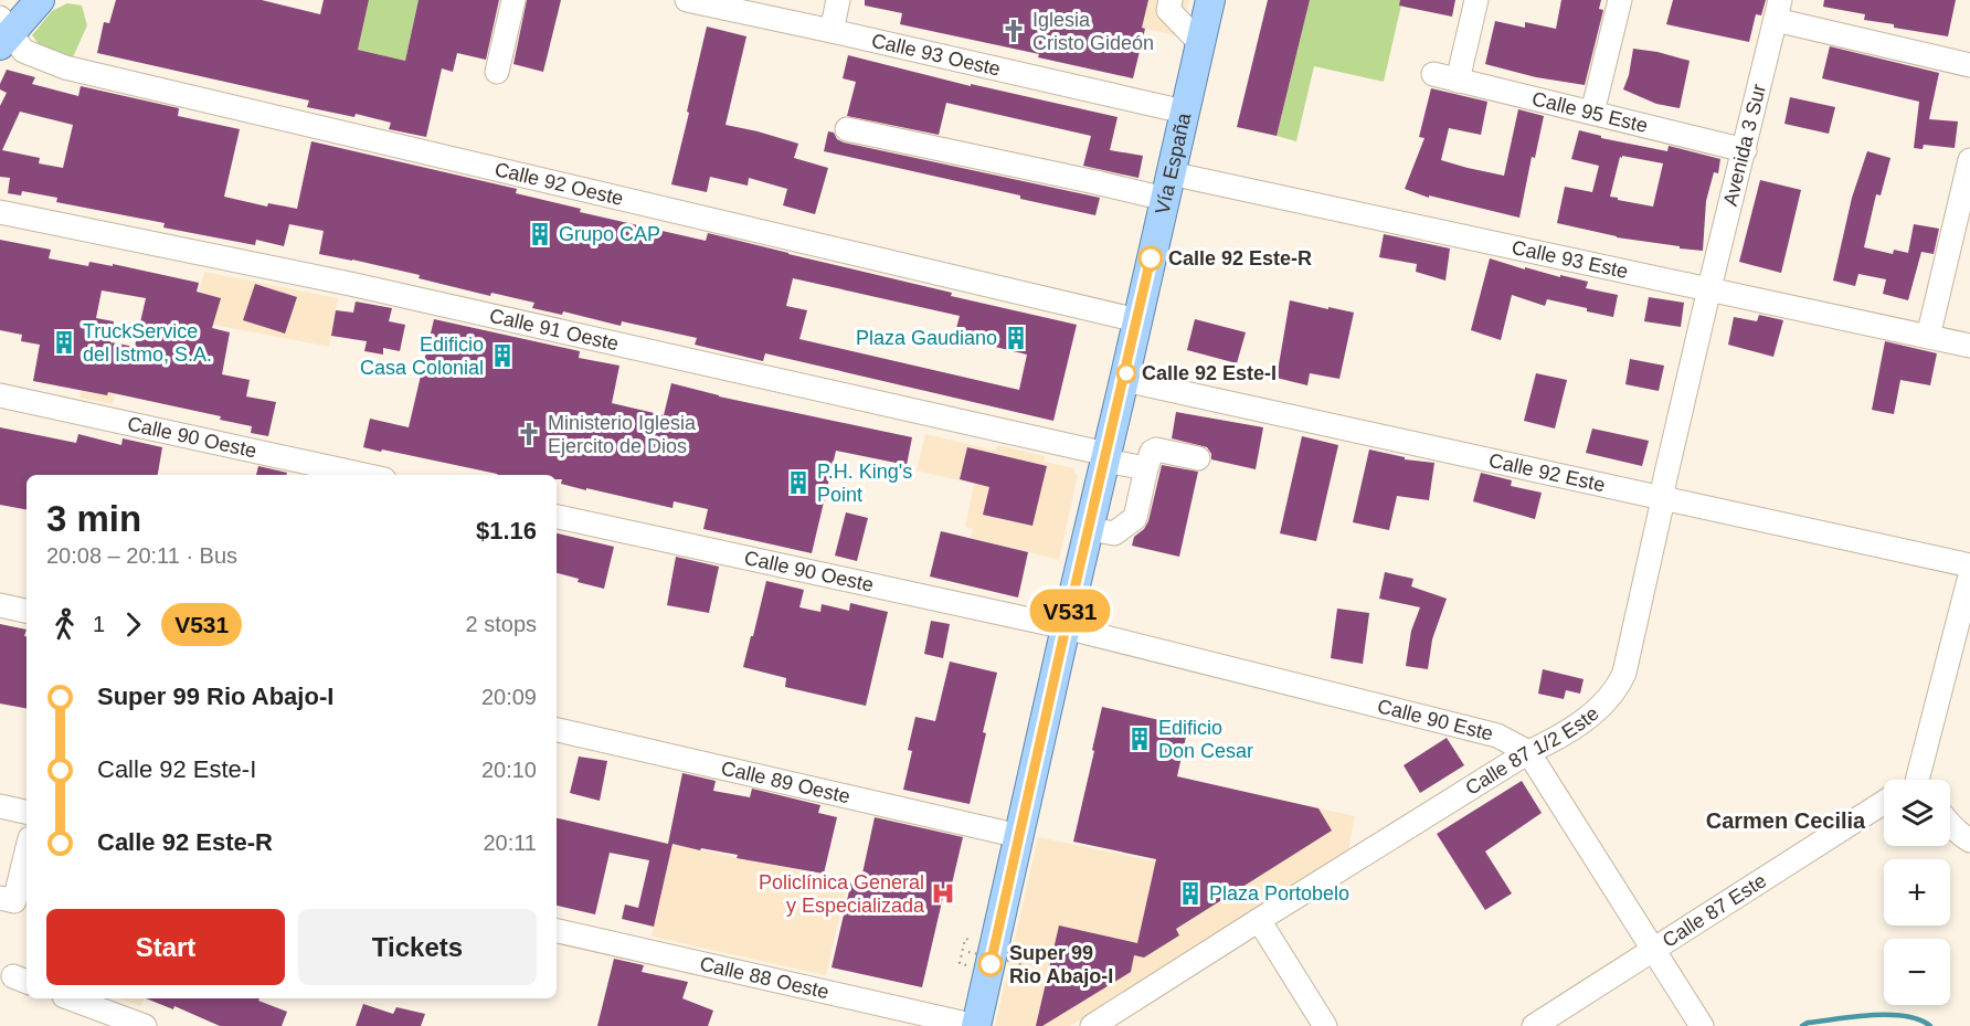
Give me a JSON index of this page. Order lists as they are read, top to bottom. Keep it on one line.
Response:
{"streets":{"main road":["Vía España"],"street":["Calle 93 Oeste","Calle 95 Este","Avenida 3 Sur","Calle 92 Oeste","Calle 93 Este","Calle 91 Oeste","Calle 90 Oeste","Calle 92 Este","Calle 90 Este","Calle 87 1/2 Este","Calle 89 Oeste","Calle 87 Este","Calle 88 Oeste"]},"crossings":[["Calle 93 Oeste","Vía España"],["Calle 95 Este","Avenida 3 Sur"],["Avenida 3 Sur","Calle 93 Este"],["Avenida 3 Sur","Calle 87 1/2 Este"],["Vía España","Calle 92 Oeste"],["Vía España","Calle 93 Este"],["Vía España","Calle 91 Oeste"],["Vía España","Calle 90 Oeste"],["Vía España","Calle 92 Este"],["Vía España","Calle 90 Este"],["Vía España","Calle 89 Oeste"],["Vía España","Calle 88 Oeste"],["Calle 93 Este","Calle 87 1/2 Este"],["Calle 90 Oeste","Calle 90 Este"],["Calle 92 Este","Calle 87 1/2 Este"],["Calle 90 Este","Calle 87 1/2 Este"],["Calle 90 Este","Calle 87 Este"]],"districts":["Carmen Cecilia"],"places":{"church":["Iglesia Cristo Gideón","Ministerio Iglesia Ejercito de Dios"],"building":["Grupo CAP","Plaza Gaudiano","TruckService del Istmo, S.A.","Edificio Casa Colonial","P.H. King's Point","Edificio Don Cesar","Plaza Portobelo"],"other":["Calle 92 Este-R","Calle 92 Este-I","Super 99 Rio Abajo-I"],"hospital":["Policlínica General y Especializada"]},"lines":["bus line V531"],"page":{"on_map":"V531","heading":["3 min","20:08 – 20:11 · Bus","$1.16"],"legs":["1","V531","2 stops"],"list":[{"name":"Super 99 Rio Abajo-I","value":"20:09"},{"name":"Calle 92 Este-I","value":"20:10"},{"name":"Calle 92 Este-R","value":"20:11"}],"map_buttons":["+","−"],"buttons":["Start","Tickets"]}}
